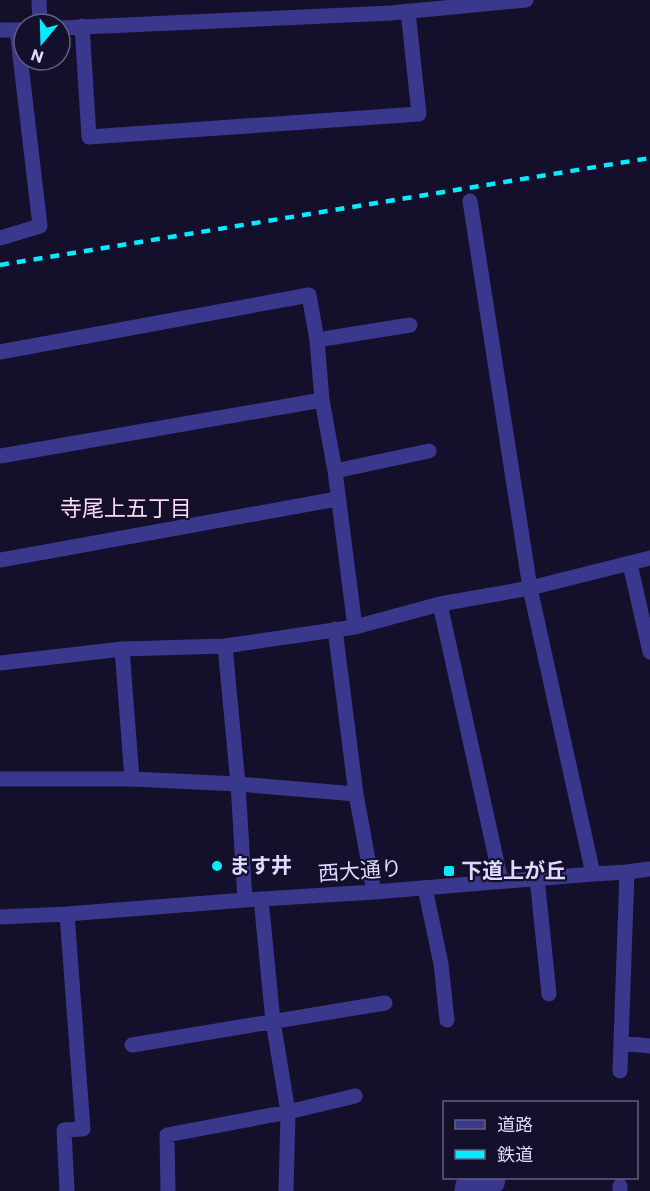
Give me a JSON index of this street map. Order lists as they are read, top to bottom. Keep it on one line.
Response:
{"streets":{"street":["西大通り"]},"districts":["寺尾上五丁目"],"places":{"other":["ます井"],"transit":["下道上が丘"]},"legend":["道路","鉄道"],"north":"bottom"}
